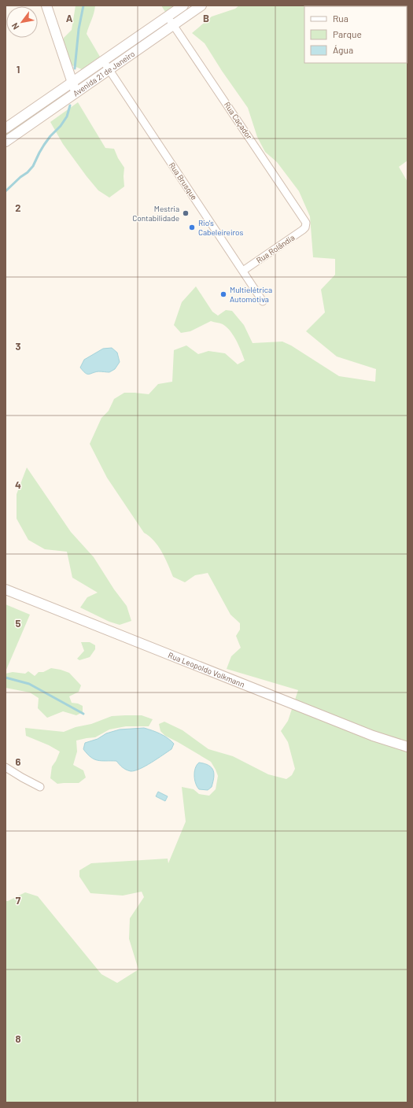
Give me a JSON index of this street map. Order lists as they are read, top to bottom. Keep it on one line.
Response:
{"streets":{"street":["Avenida 21 de Janeiro","Rua Caçador","Rua Brusque","Rua Rolândia","Rua Leopoldo Volkmann"]},"crossings":[["Avenida 21 de Janeiro","Rua Caçador"],["Avenida 21 de Janeiro","Rua Brusque"],["Rua Caçador","Rua Rolândia"],["Rua Brusque","Rua Rolândia"]],"places":["Mestria Contabilidade","Rio's Cabeleireiros","Multielétrica Automotiva"],"legend":["Rua","Parque","Água"],"north":"bottom left","grid":{"columns":["A","B"],"rows":["1","2","3","4","5","6","7","8"]}}
